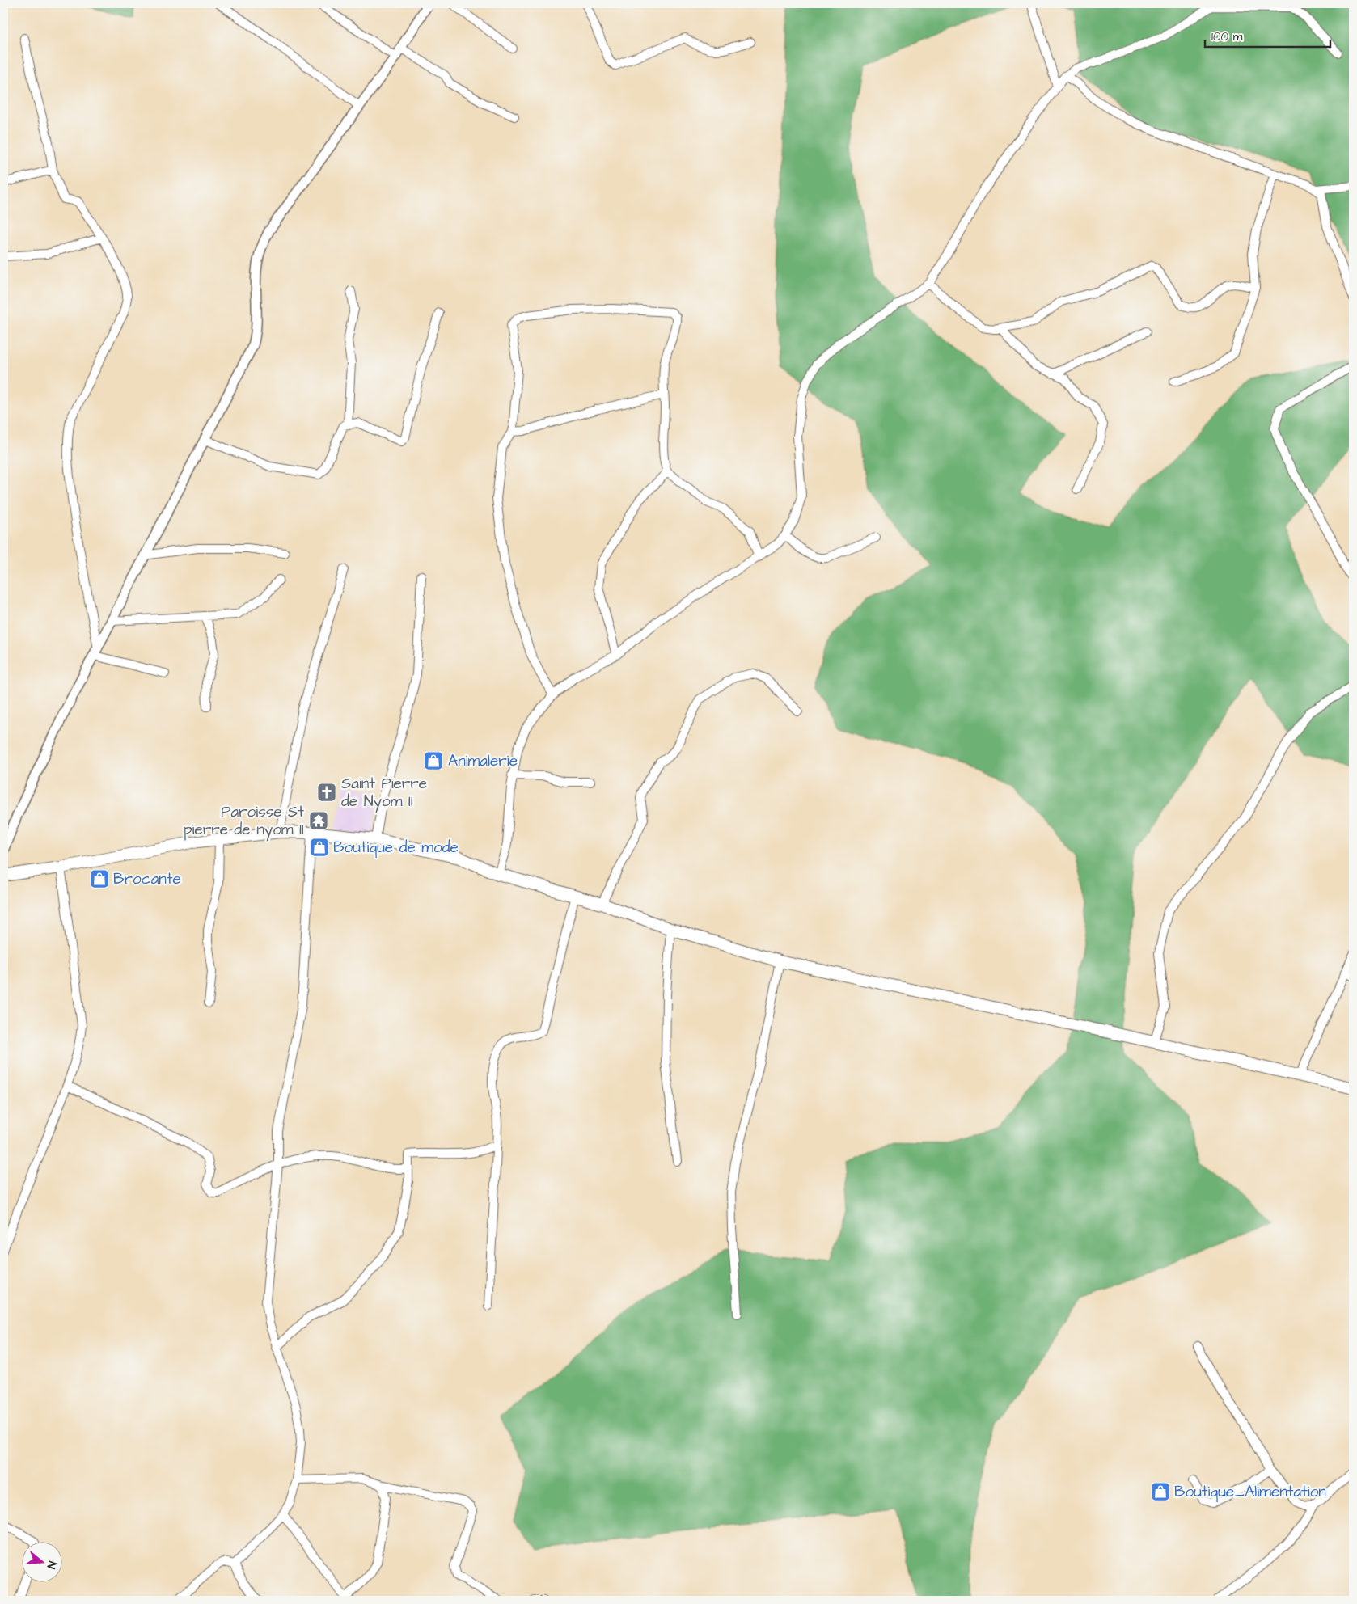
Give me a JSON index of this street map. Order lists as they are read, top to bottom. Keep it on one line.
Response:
{"places":{"shop":["Animalerie","Boutique de mode","Brocante","Boutique_Alimentation"],"church":["Saint Pierre de Nyom II"],"temple":["Paroisse St pierre de nyom II"]},"scale_bar":"100 m","north":"right"}
